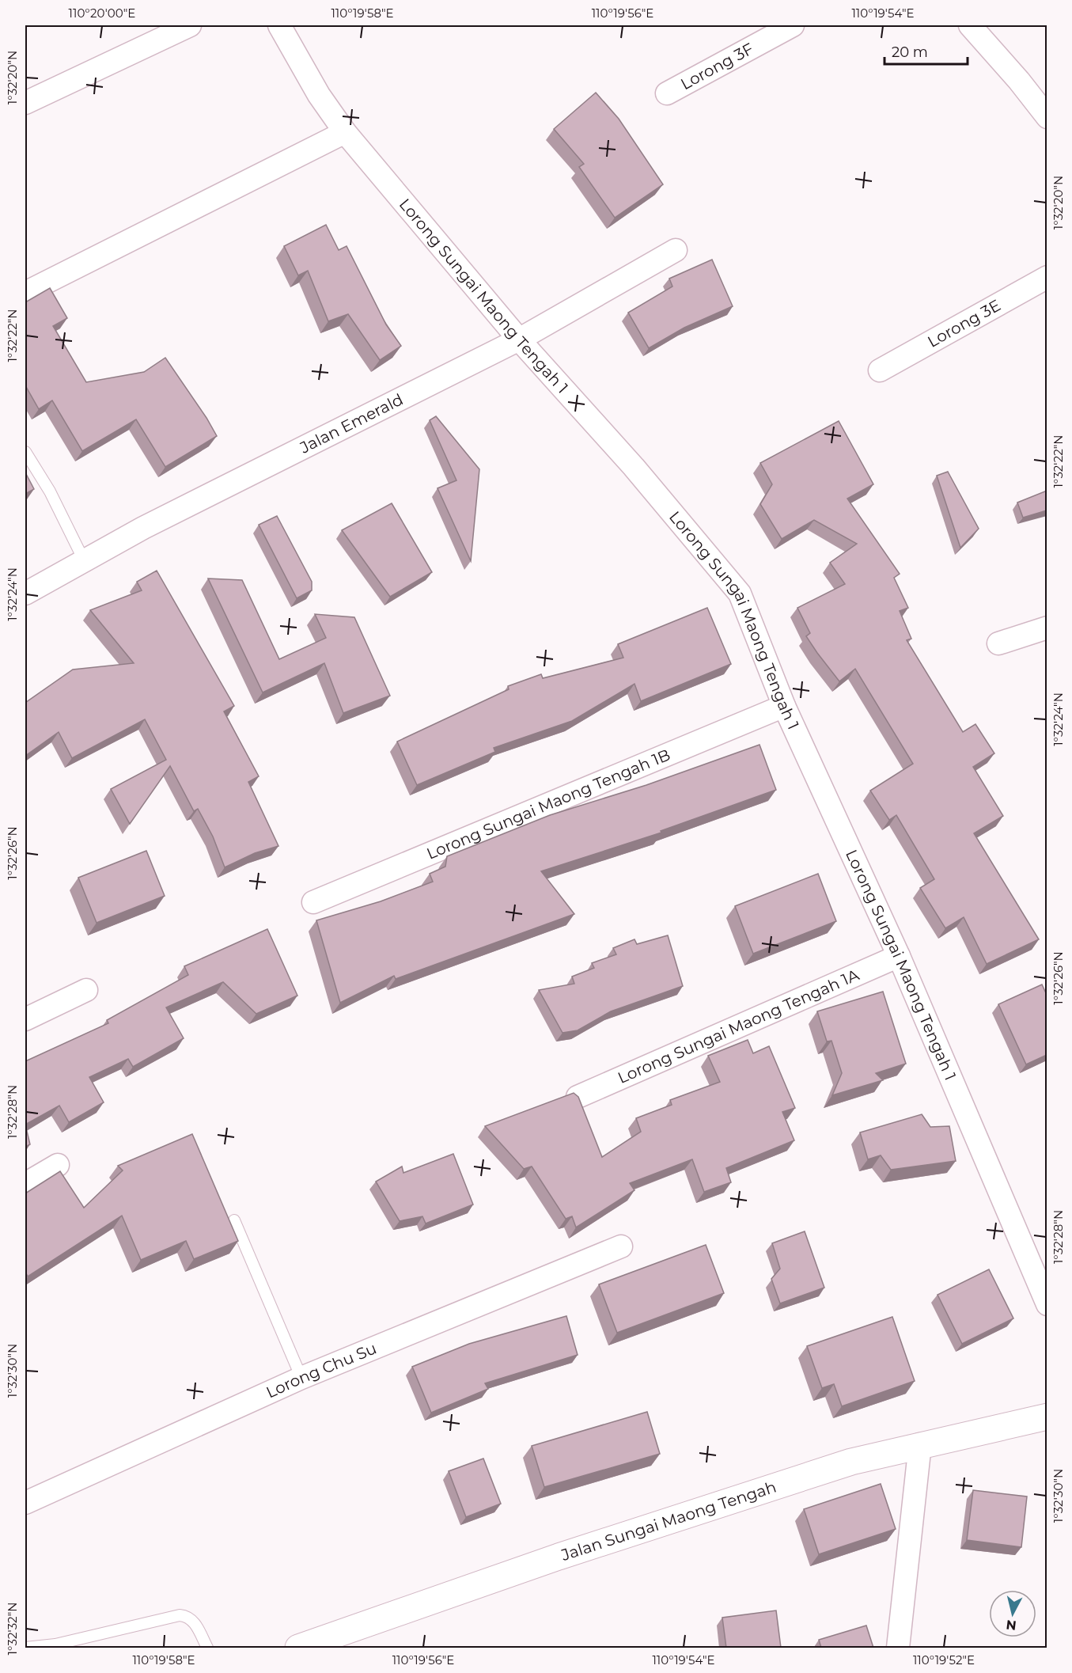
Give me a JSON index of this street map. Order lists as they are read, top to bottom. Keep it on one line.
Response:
{"streets":{"street":["Lorong 3F","Lorong Sungai Maong Tengah 1","Lorong 3E","Jalan Emerald","Lorong Sungai Maong Tengah 1B","Lorong Sungai Maong Tengah 1A","Lorong Chu Su","Jalan Sungai Maong Tengah"]},"crossings":[["Lorong Sungai Maong Tengah 1","Jalan Emerald"],["Lorong Sungai Maong Tengah 1","Lorong Sungai Maong Tengah 1B"],["Lorong Sungai Maong Tengah 1","Lorong Sungai Maong Tengah 1A"]],"scale_bar":"20 m","north":"bottom","coordinates":["110°20'00\"E","110°19'58\"E","110°19'56\"E","110°19'54\"E","1°32'20\"N","1°32'22\"N","1°32'24\"N","1°32'26\"N","1°32'28\"N","1°32'30\"N","1°32'32\"N","110°19'52\"E"]}
